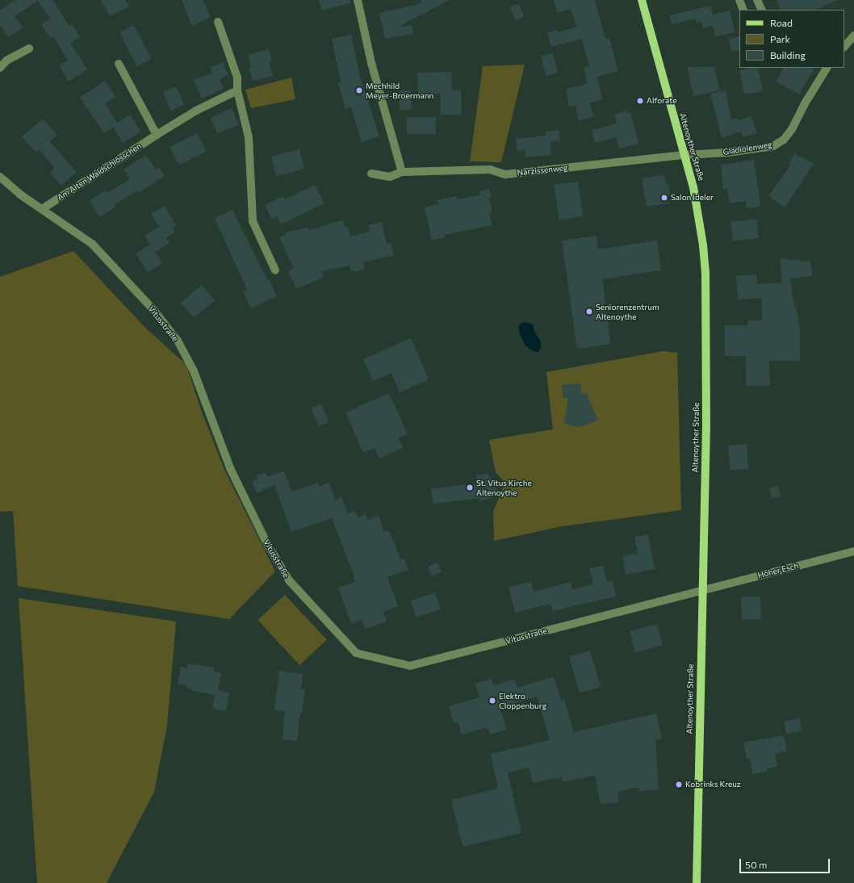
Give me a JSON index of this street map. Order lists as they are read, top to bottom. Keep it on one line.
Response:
{"streets":{"main road":["Altenoyther Straße"],"street":["Gladiolenweg","Narzissenweg","Am Alten Waldschlösschen","Vitusstraße","Hoher Esch"]},"crossings":[["Altenoyther Straße","Gladiolenweg"],["Altenoyther Straße","Narzissenweg"],["Altenoyther Straße","Vitusstraße"],["Altenoyther Straße","Hoher Esch"],["Gladiolenweg","Narzissenweg"],["Am Alten Waldschlösschen","Vitusstraße"],["Vitusstraße","Hoher Esch"]],"places":["Mechhild Meyer-Broermann","Alforate","Salon Ideler","Seniorenzentrum Altenoythe","St. Vitus Kirche Altenoythe","Elektro Cloppenburg","Kobrinks Kreuz"],"legend":["Road","Park","Building"],"scale_bar":"50 m"}
